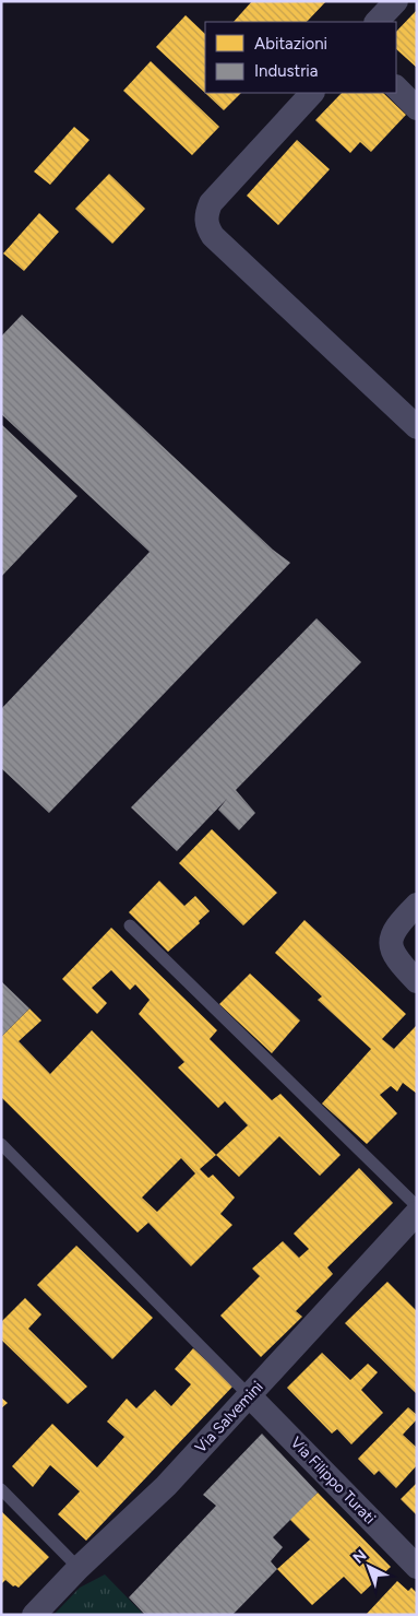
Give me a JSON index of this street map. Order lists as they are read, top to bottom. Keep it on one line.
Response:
{"streets":{"street":["Via Salvemini","Via Filippo Turati"]},"crossings":[["Via Salvemini","Via Filippo Turati"]],"legend":["Abitazioni","Industria"],"north":"top left"}
